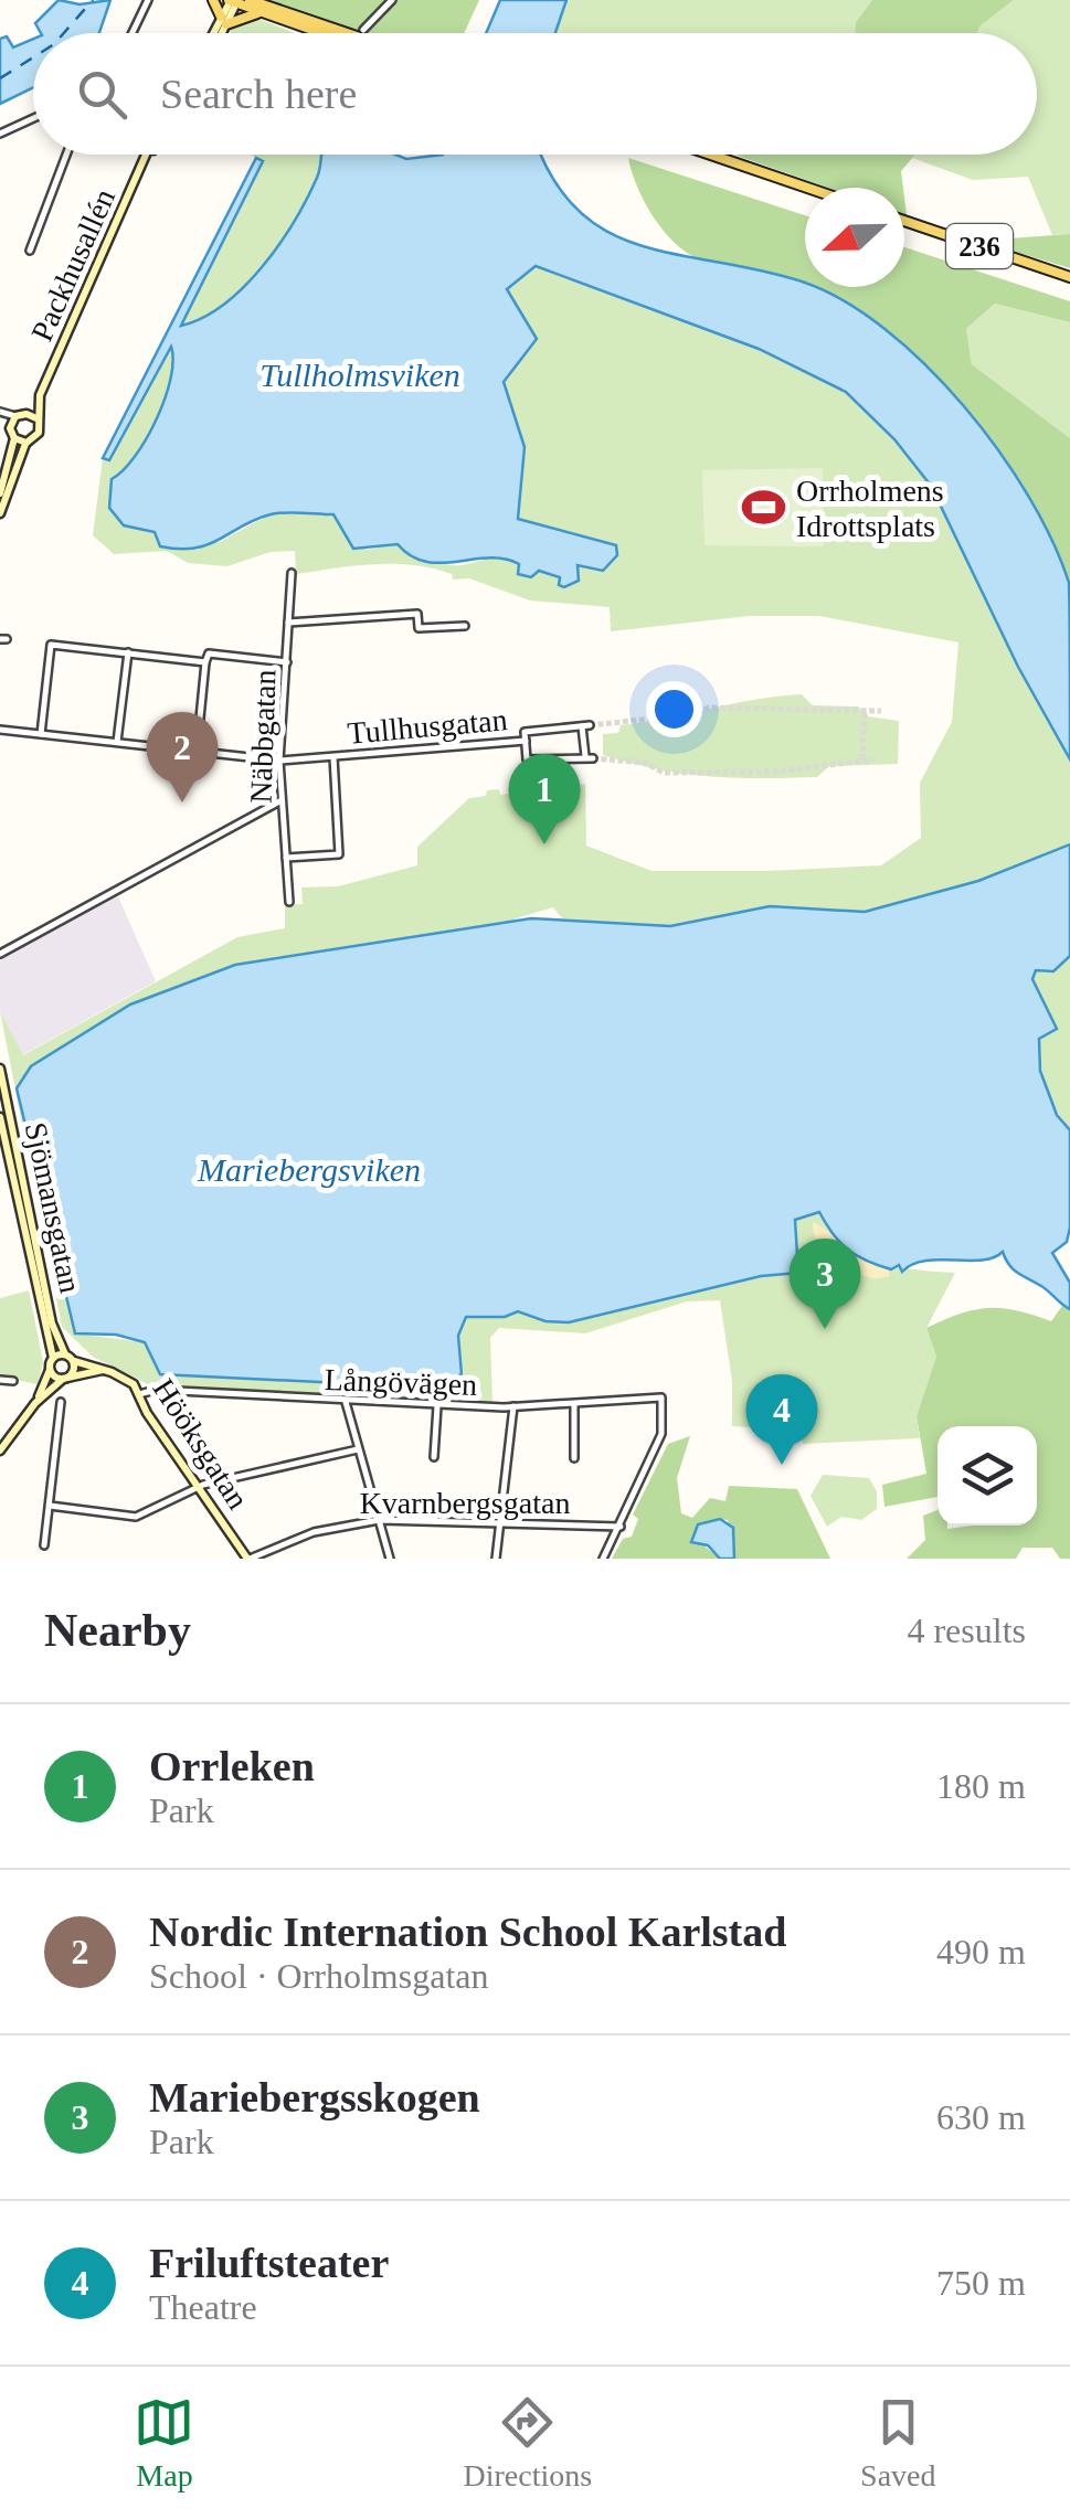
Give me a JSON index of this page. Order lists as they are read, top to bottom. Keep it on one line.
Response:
{"streets":{"main road":["236"],"street":["Packhusallén","Tullhusgatan","Näbbgatan","Sjömansgatan","Långövägen","Hööksgatan","Kvarnbergsgatan"]},"crossings":[["Tullhusgatan","Näbbgatan"],["Långövägen","Hööksgatan"],["Långövägen","Kvarnbergsgatan"],["Hööksgatan","Kvarnbergsgatan"]],"water":["Tullholmsviken","Mariebergsviken"],"places":{"sports":["Orrholmens Idrottsplats"]},"north":"left","page":{"search":"Search here","pins":["2","1","3","4"],"heading":["Nearby","4 results"],"list":[{"mark":"1","name":"Orrleken","note":"Park","value":"180 m"},{"mark":"2","name":"Nordic Internation School Karlstad","note":"School · Orrholmsgatan","value":"490 m"},{"mark":"3","name":"Mariebergsskogen","note":"Park","value":"630 m"},{"mark":"4","name":"Friluftsteater","note":"Theatre","value":"750 m"}],"nav":["Map","Directions","Saved"]}}
